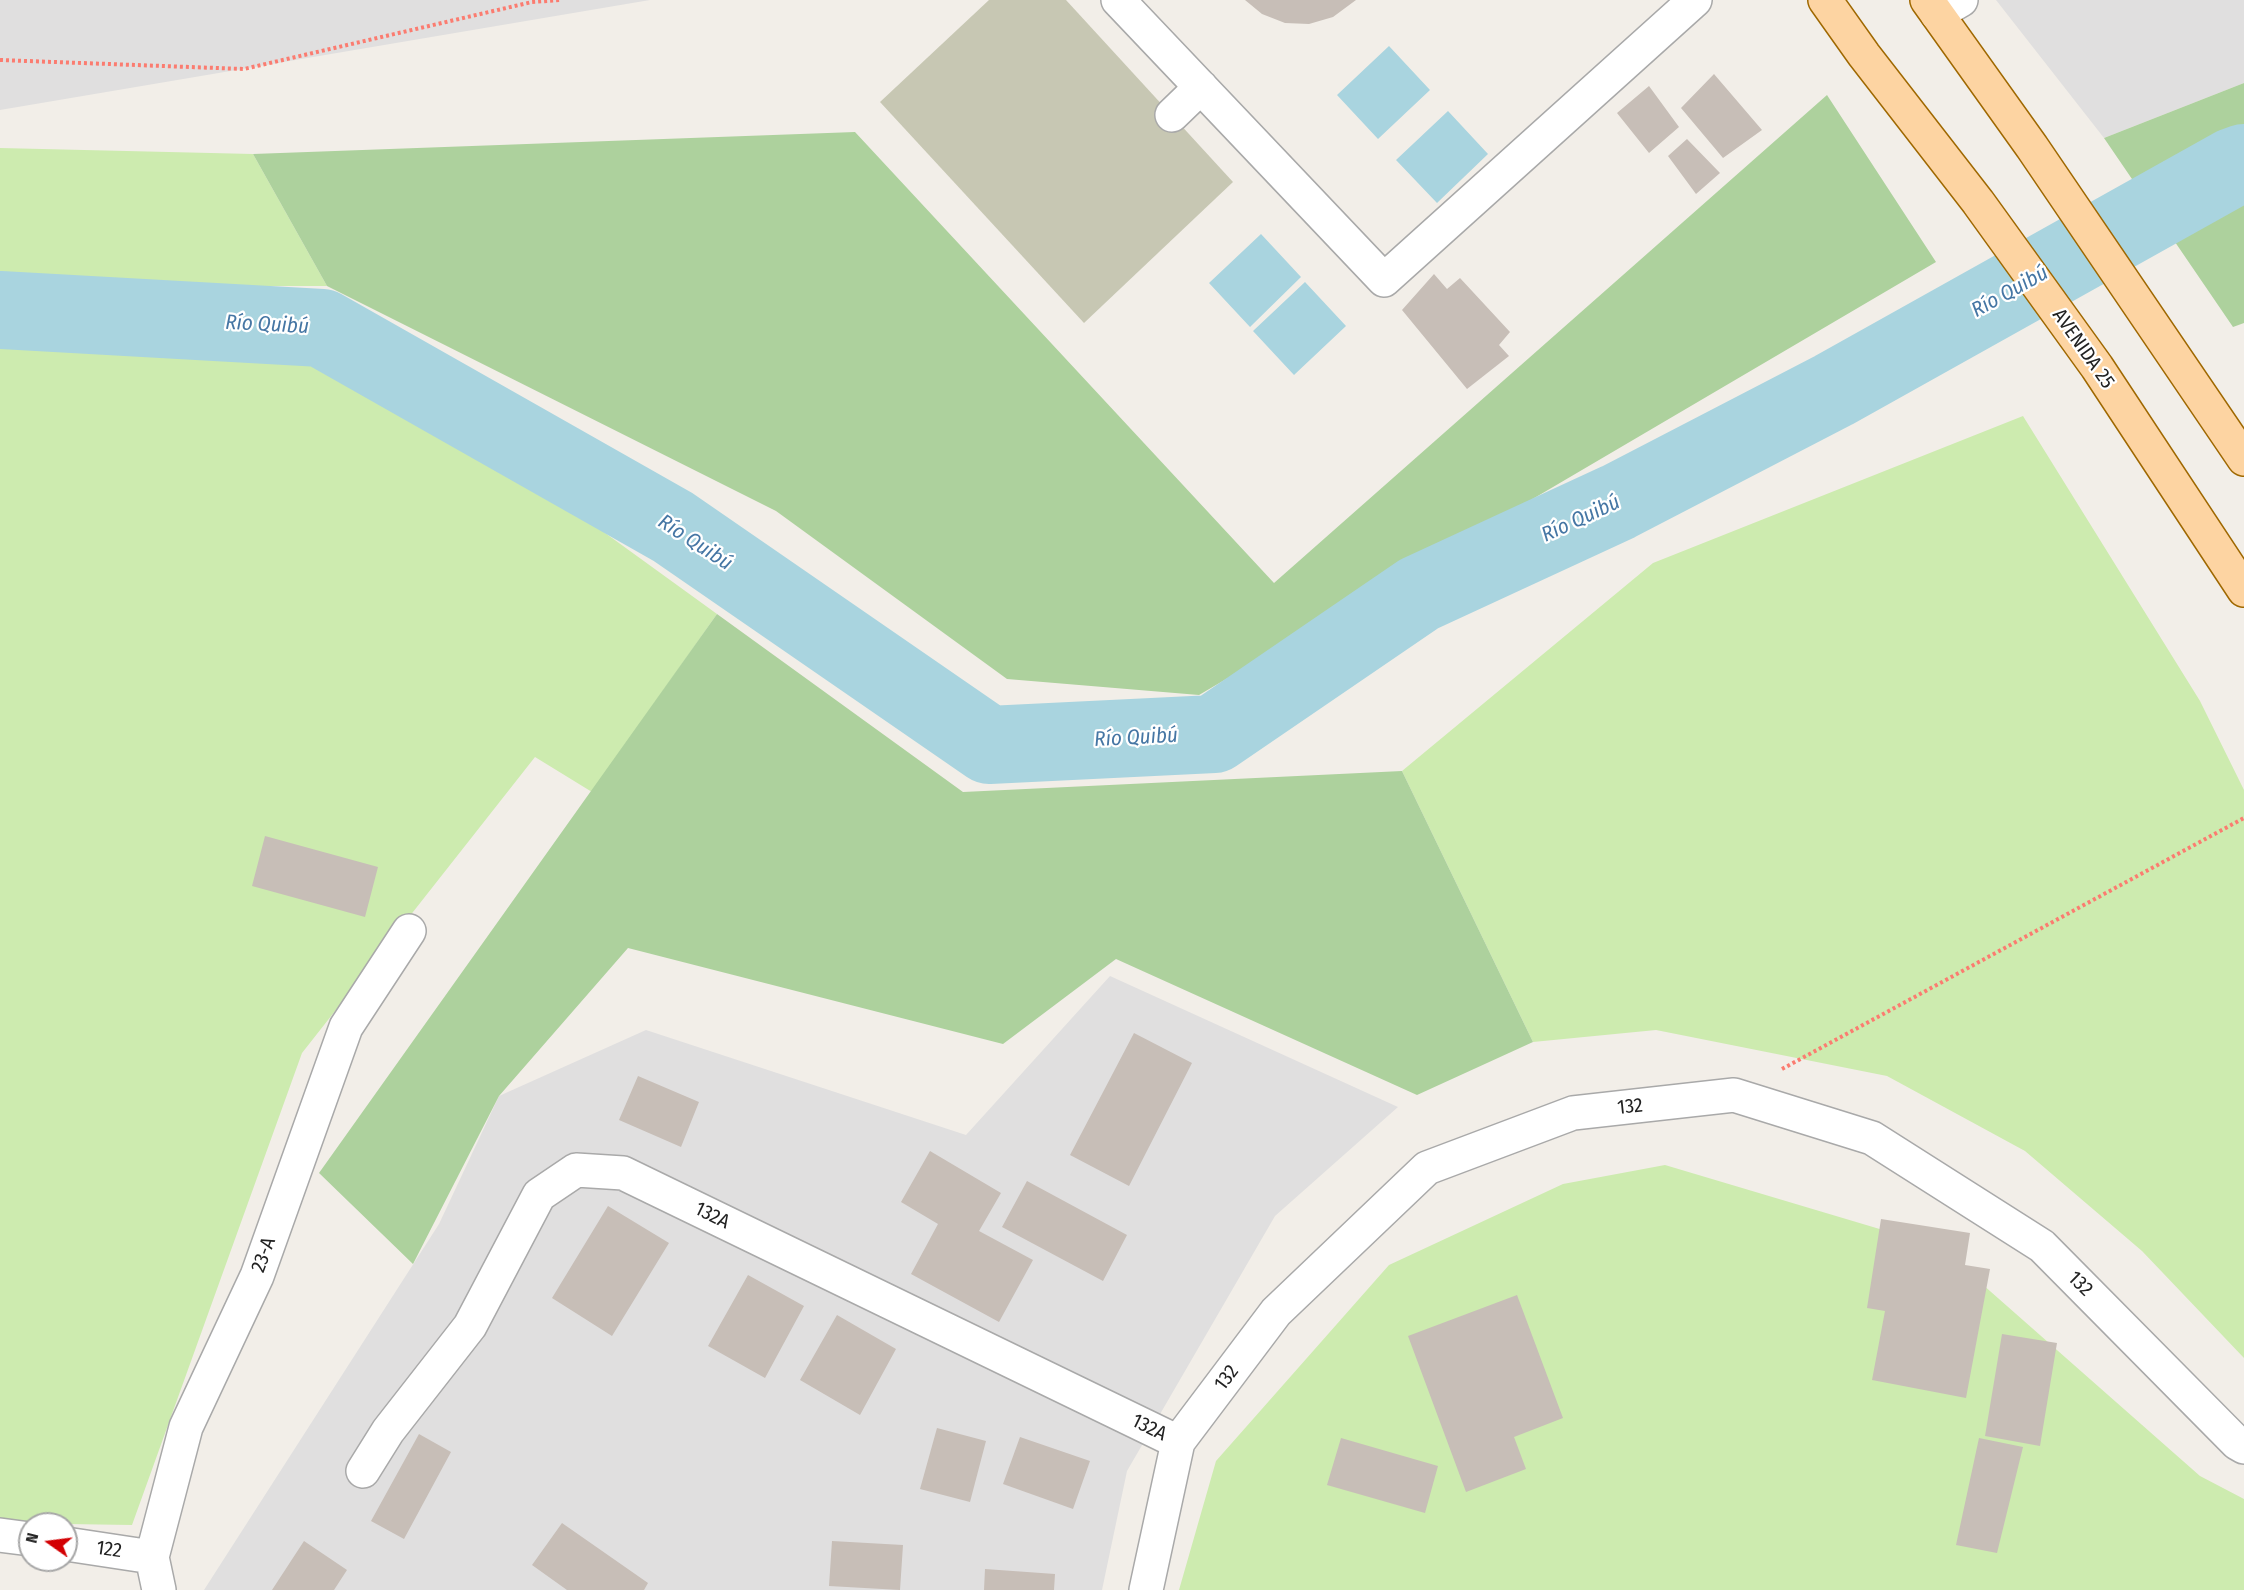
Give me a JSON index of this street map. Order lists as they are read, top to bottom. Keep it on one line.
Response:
{"streets":{"main road":["AVENIDA 25"],"street":["132","132A","23-A","122"]},"crossings":[["132","132A"],["23-A","122"]],"water":["Río Quibú"],"north":"left"}
